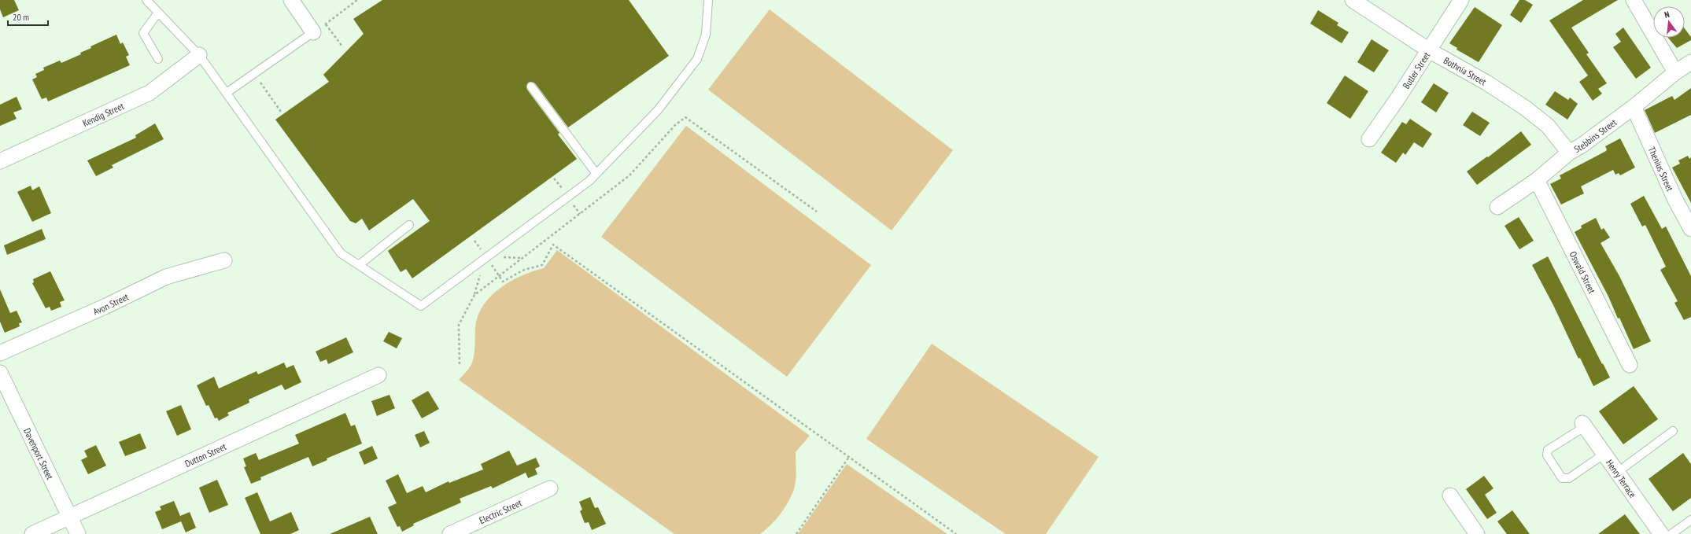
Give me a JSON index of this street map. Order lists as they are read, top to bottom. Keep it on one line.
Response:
{"streets":{"street":["Butler Street","Bothnia Street","Kendig Street","Stebbins Street","Thenius Street","Oswald Street","Avon Street","Davenport Street","Dutton Street","Henry Terrace","Electric Street"]},"crossings":[["Butler Street","Bothnia Street"],["Bothnia Street","Stebbins Street"],["Stebbins Street","Thenius Street"],["Stebbins Street","Oswald Street"],["Davenport Street","Dutton Street"]],"scale_bar":"20 m","north":"top"}
